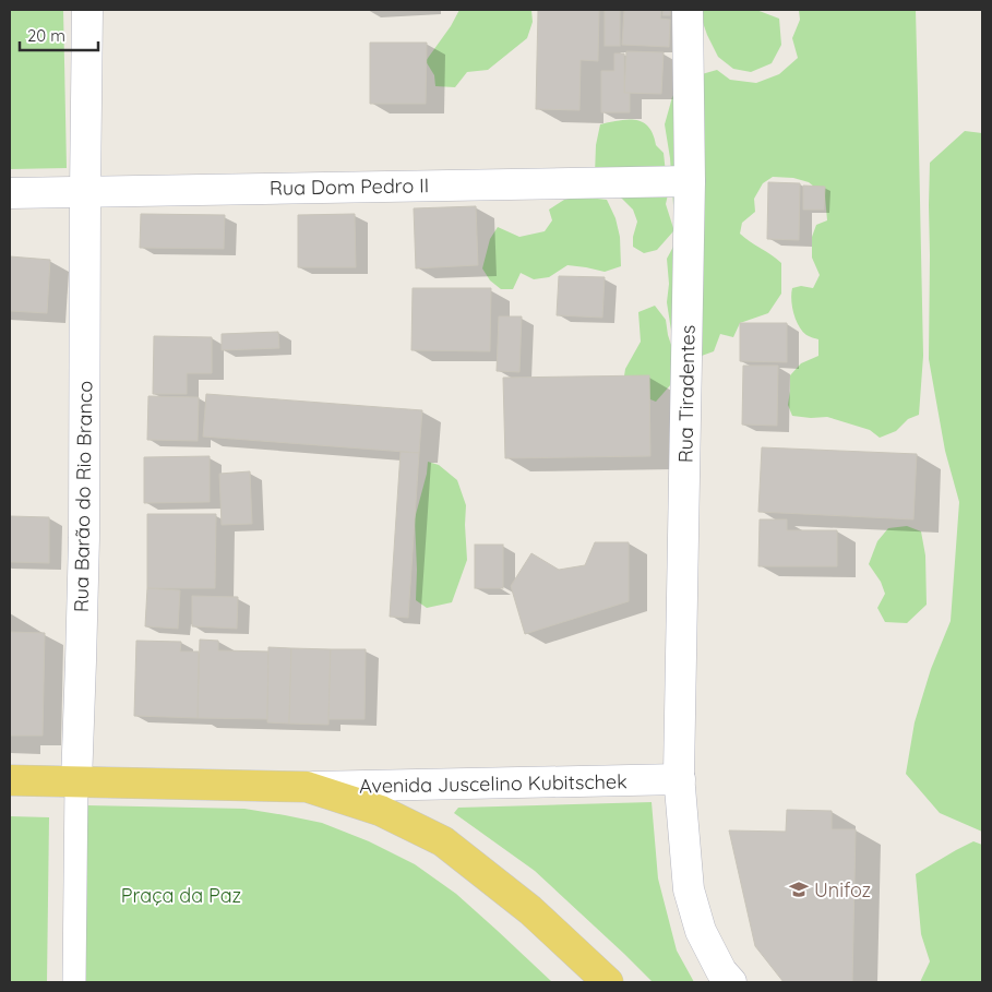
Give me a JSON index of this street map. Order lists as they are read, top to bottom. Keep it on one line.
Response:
{"streets":{"main road":["Avenida Juscelino Kubitschek"],"street":["Rua Dom Pedro II","Rua Tiradentes","Rua Barão do Rio Branco"]},"crossings":[["Rua Dom Pedro II","Rua Tiradentes"],["Rua Dom Pedro II","Rua Barão do Rio Branco"],["Rua Tiradentes","Avenida Juscelino Kubitschek"],["Rua Barão do Rio Branco","Avenida Juscelino Kubitschek"]],"parks":["Praça da Paz"],"places":{"school or university":["Unifoz"]},"scale_bar":"20 m"}
